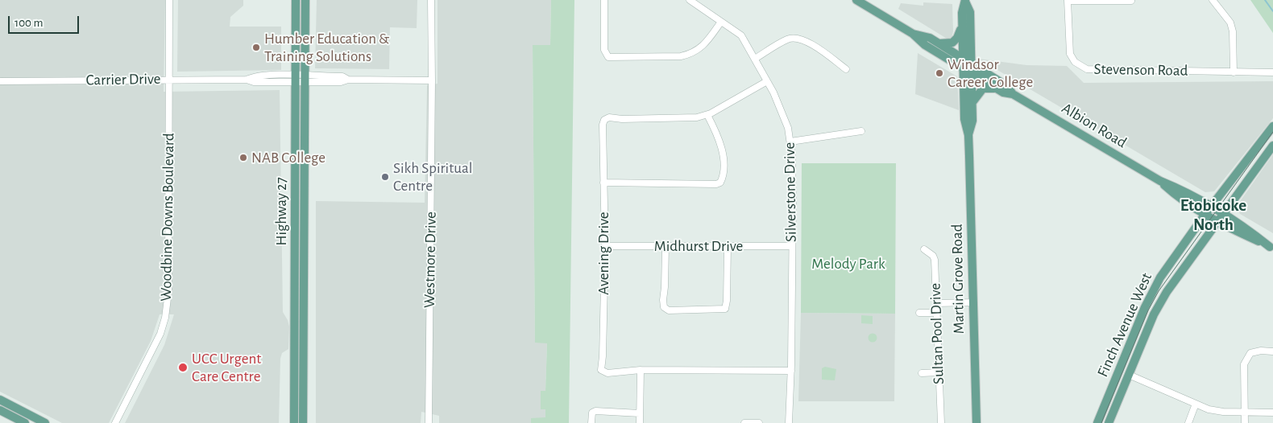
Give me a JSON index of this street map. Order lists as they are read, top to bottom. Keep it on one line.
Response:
{"streets":{"main road":["Albion Road","Highway 27","Martin Grove Road","Finch Avenue West"],"street":["Stevenson Road","Carrier Drive","Silverstone Drive","Woodbine Downs Boulevard","Midhurst Drive","Avening Drive","Westmore Drive","Sultan Pool Drive"]},"crossings":[["Carrier Drive","Highway 27"],["Carrier Drive","Woodbine Downs Boulevard"],["Carrier Drive","Westmore Drive"],["Albion Road","Martin Grove Road"],["Albion Road","Finch Avenue West"],["Silverstone Drive","Midhurst Drive"],["Silverstone Drive","Avening Drive"],["Midhurst Drive","Avening Drive"]],"districts":["Etobicoke North"],"parks":["Melody Park"],"places":["Humber Education & Training Solutions","Windsor Career College","NAB College","Sikh Spiritual Centre","UCC Urgent Care Centre"],"scale_bar":"100 m"}
